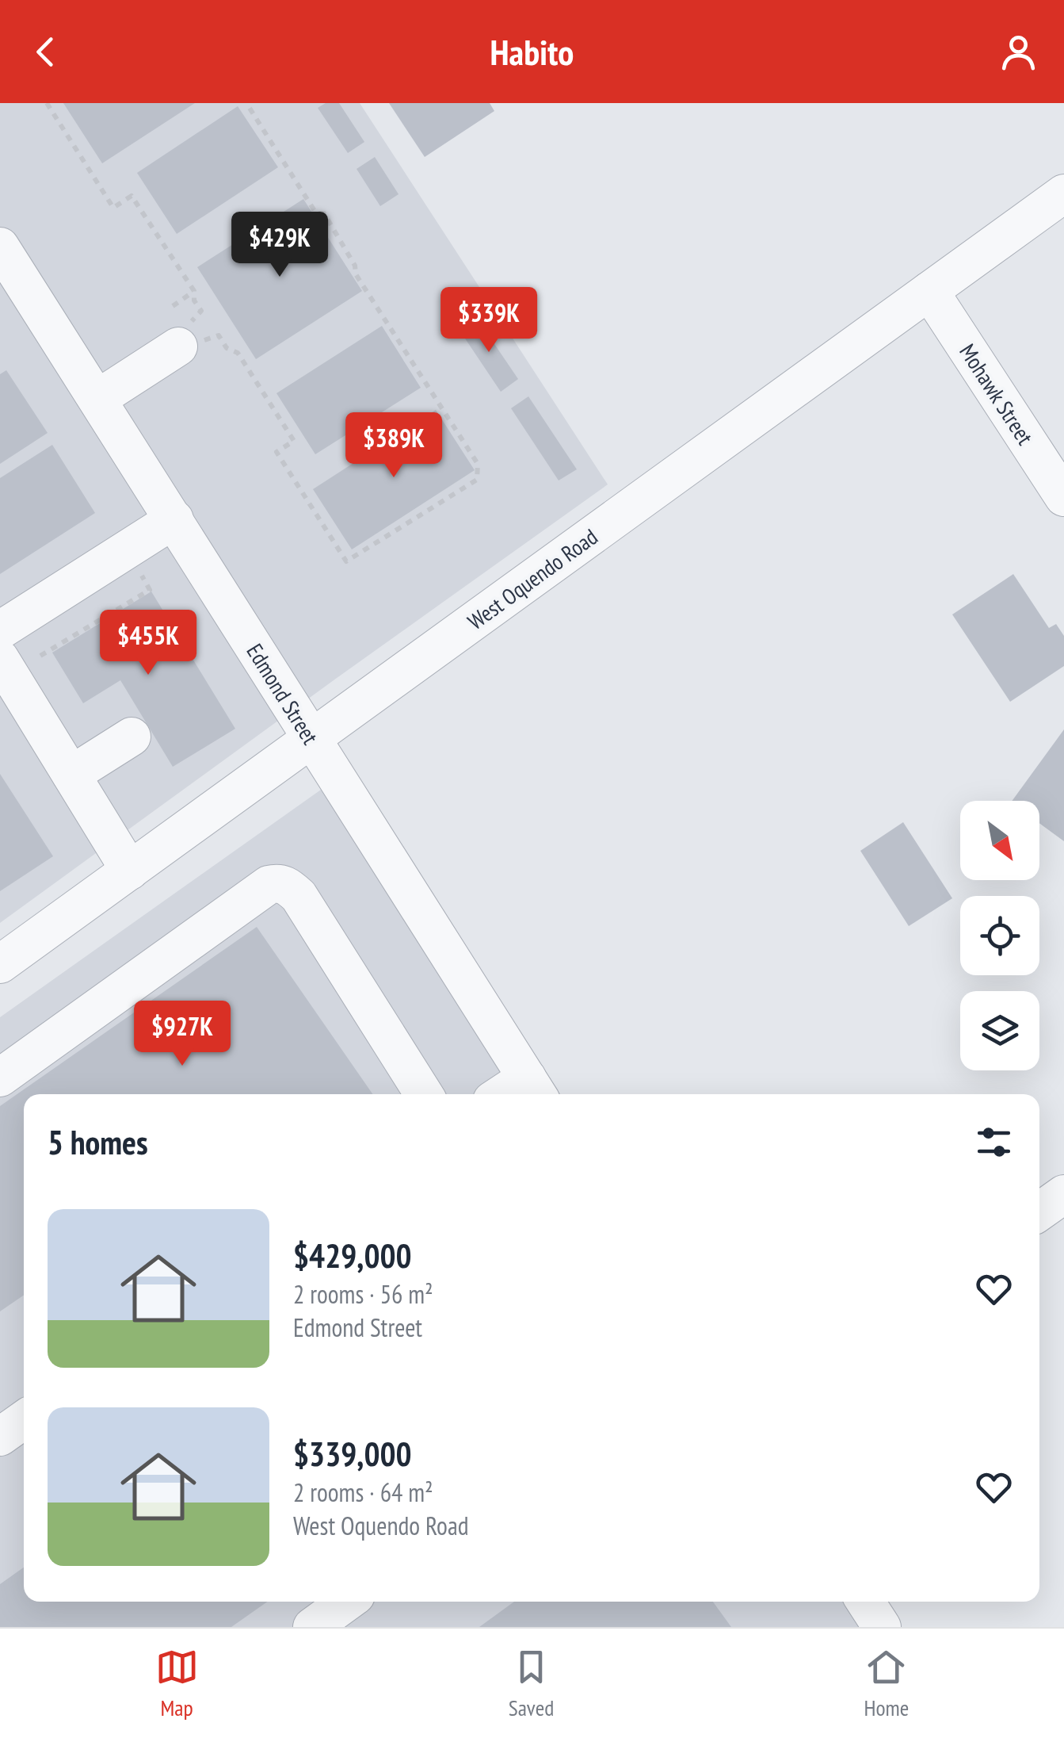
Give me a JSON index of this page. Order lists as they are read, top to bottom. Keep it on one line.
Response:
{"streets":{"street":["Mohawk Street","West Oquendo Road","Edmond Street"]},"crossings":[["Mohawk Street","West Oquendo Road"],["West Oquendo Road","Edmond Street"]],"north":"bottom right","page":{"header":"Habito","price":["$429K","$339K","$389K","$455K","$927K"],"heading":"5 homes","list":[{"name":"$429,000","note":"2 rooms · 56 m² · Edmond Street"},{"name":"$339,000","note":"2 rooms · 64 m² · West Oquendo Road"}],"tabs":["Map","Saved","Home"]}}
